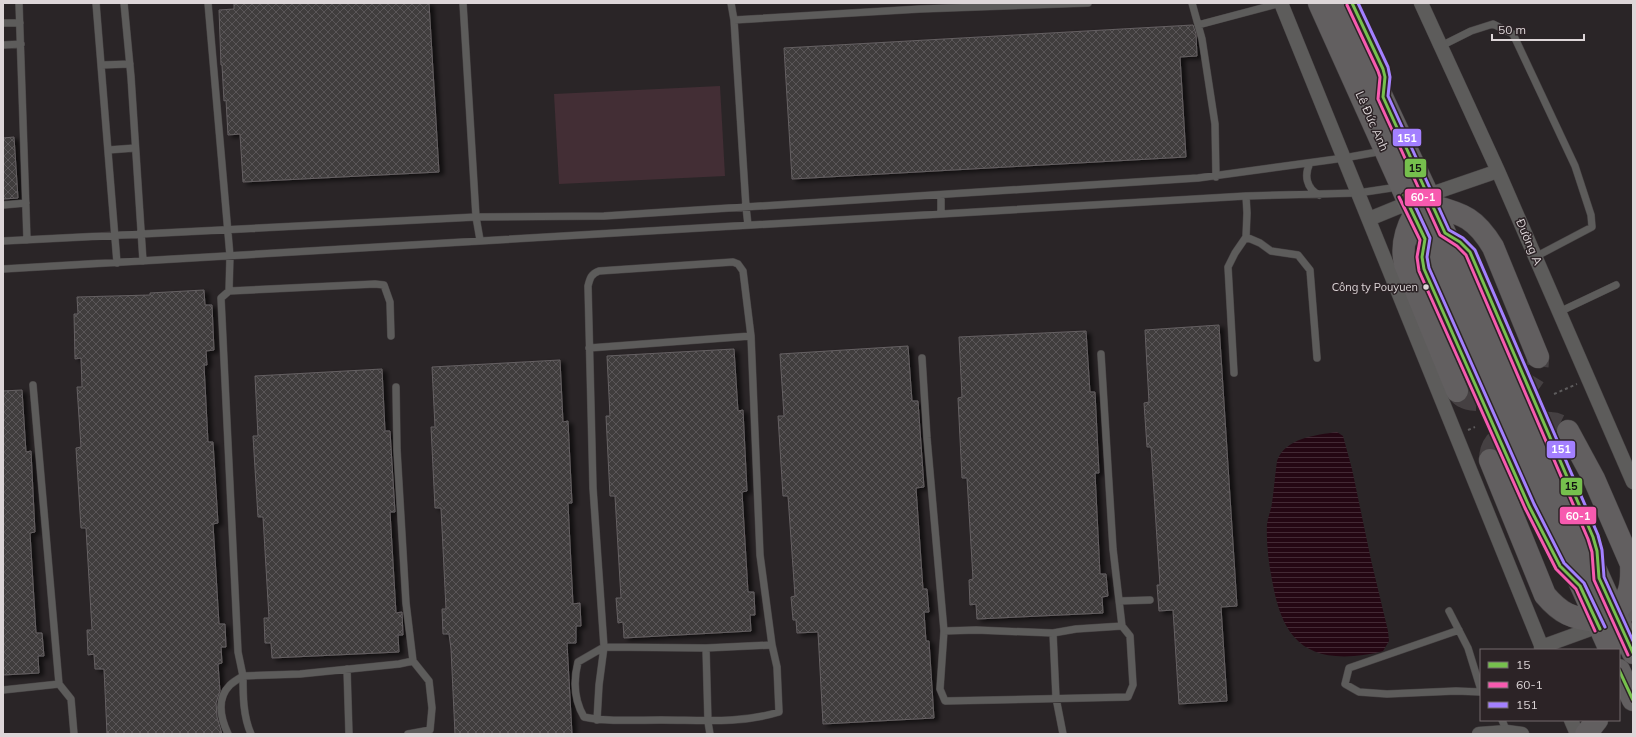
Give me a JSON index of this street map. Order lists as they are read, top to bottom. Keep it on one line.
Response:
{"streets":{"highway":["Lê Đức Anh"],"street":["Đường A"]},"places":["Công ty Pouyuen"],"lines":["transit line 15","transit line 151","transit line 60-1"],"legend":["15","60-1","151"],"scale_bar":"50 m"}
